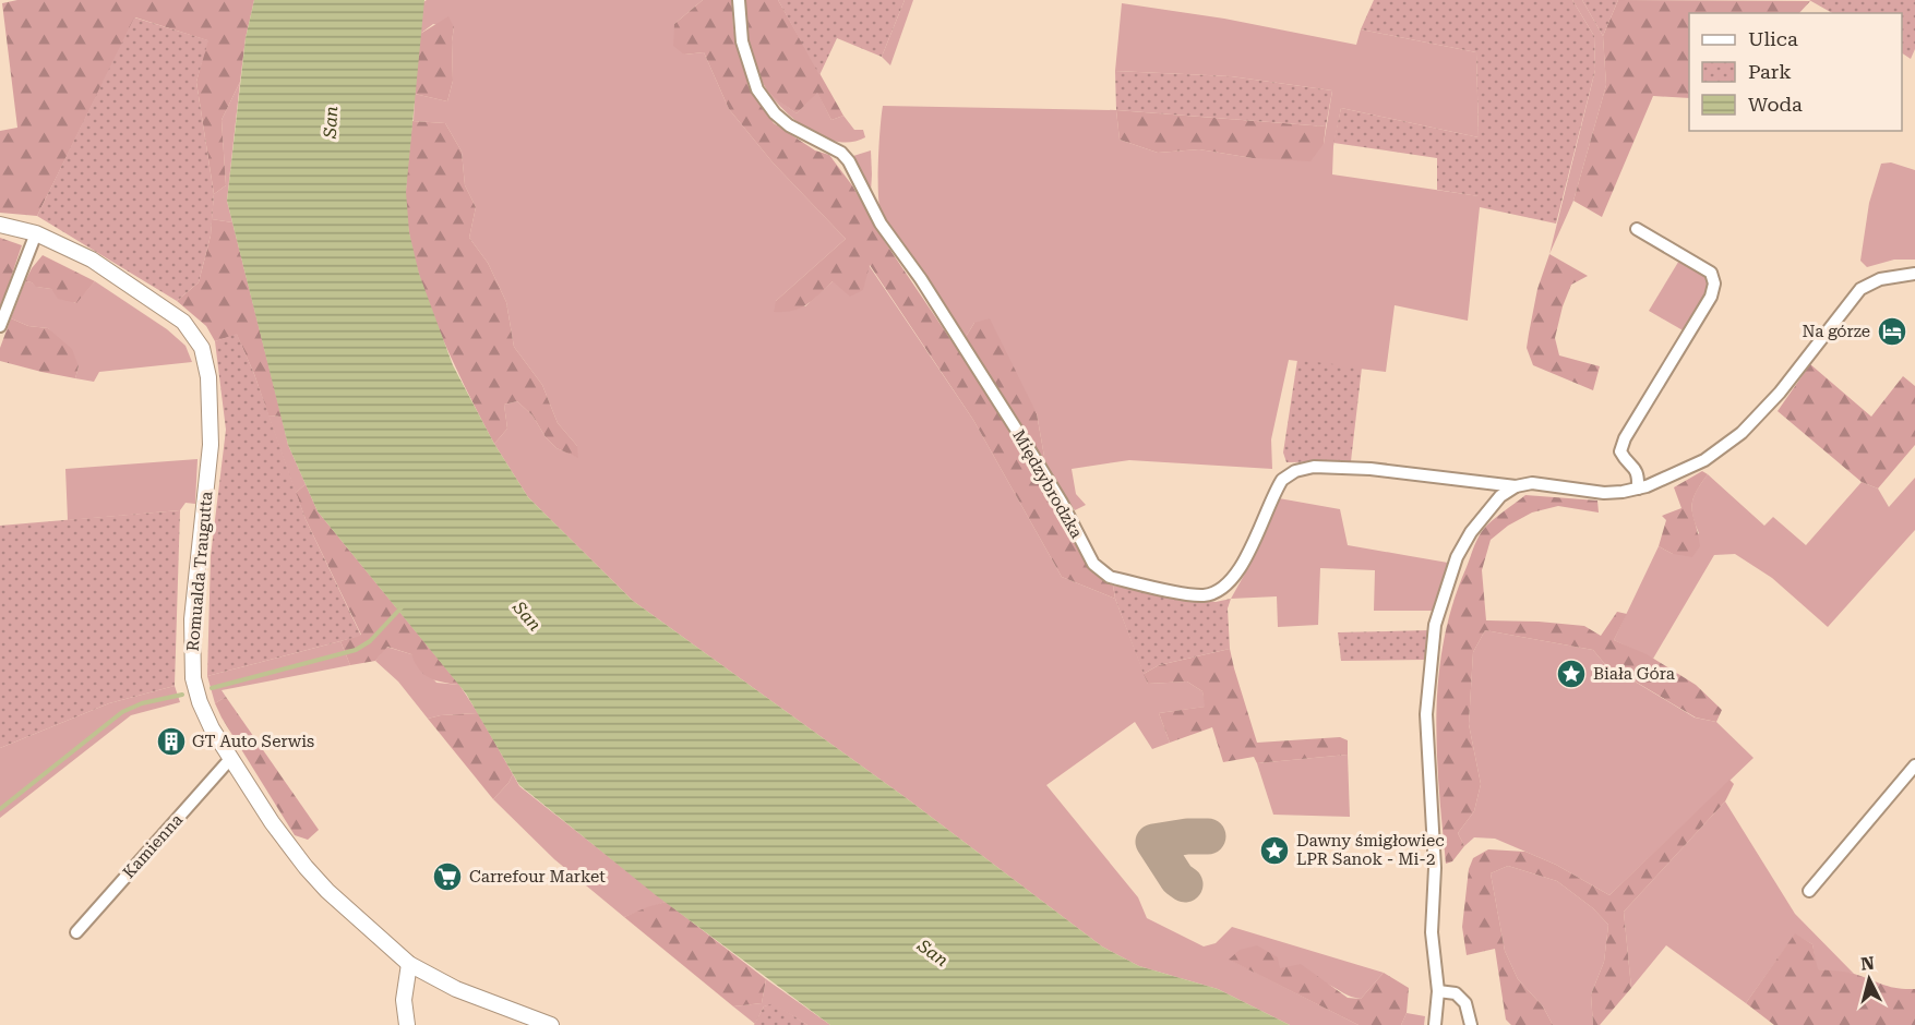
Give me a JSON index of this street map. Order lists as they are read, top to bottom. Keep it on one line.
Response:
{"streets":{"street":["Międzybrodzka","Romualda Traugutta","Kamienna"]},"crossings":[["Romualda Traugutta","Kamienna"]],"water":["San"],"places":{"hotel":["Na górze"],"place":["Biała Góra","Dawny śmigłowiec LPR Sanok - Mi-2"],"building":["GT Auto Serwis"],"supermarket":["Carrefour Market"]},"legend":["Ulica","Park","Woda"],"north":"top"}
